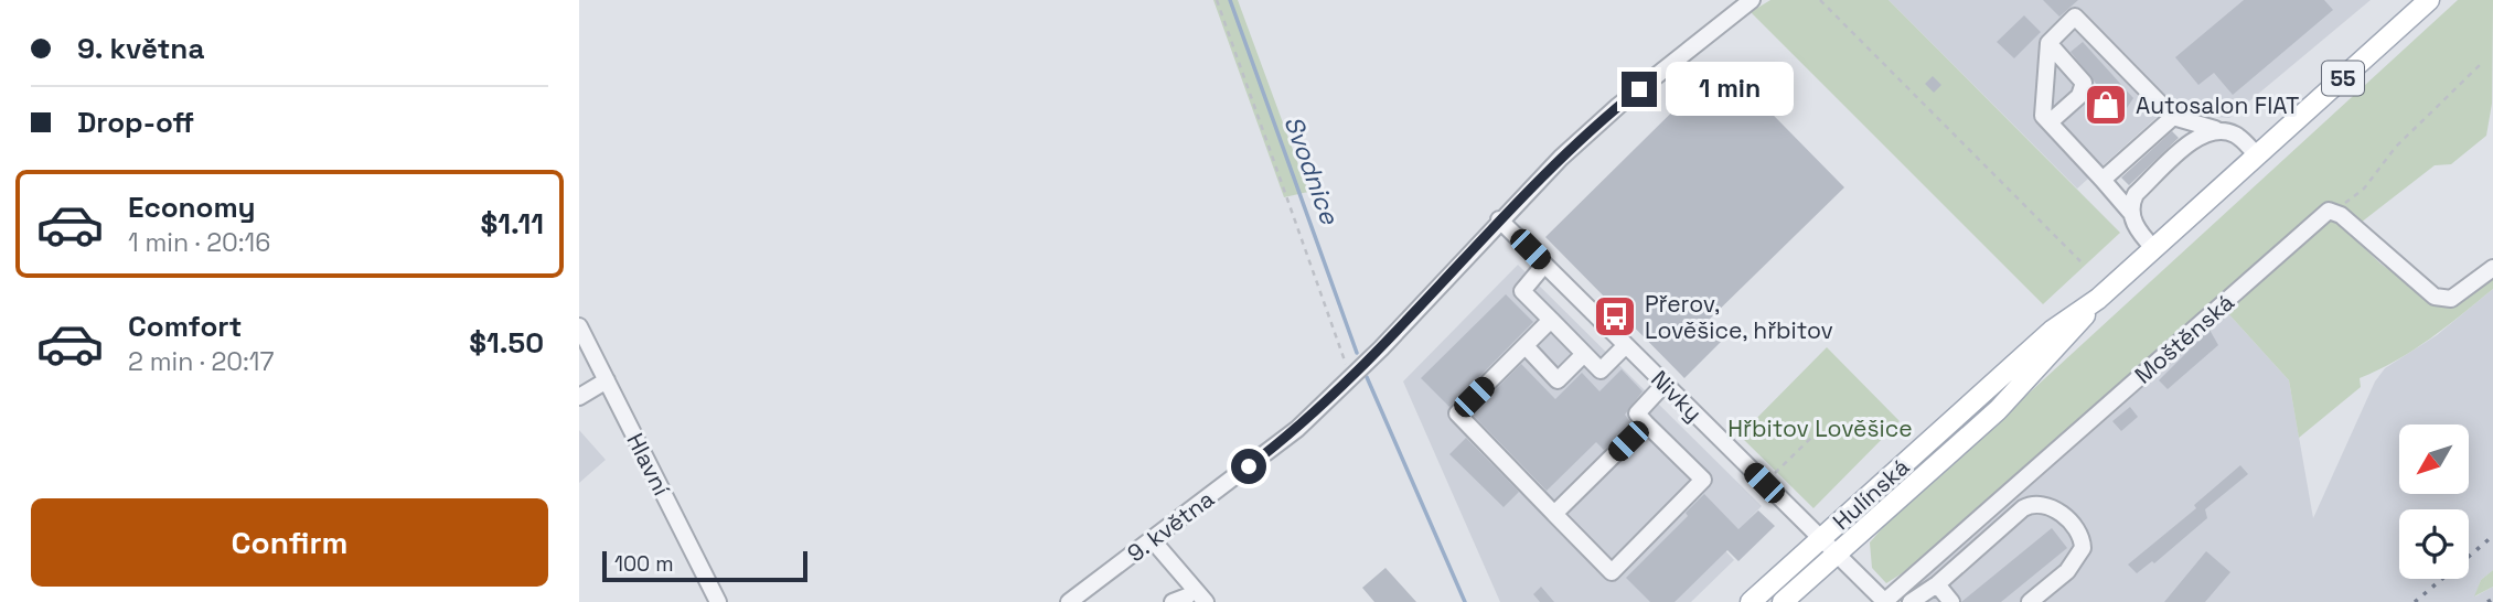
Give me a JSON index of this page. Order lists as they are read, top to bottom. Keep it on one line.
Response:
{"streets":{"main road":["55","Hulínská"],"street":["Moštěnská","Nivky","Hlavní","9. května"]},"crossings":[["Moštěnská","Nivky"],["Nivky","Hulínská"],["Nivky","9. května"]],"water":["Svodnice"],"parks":["Hřbitov Lověšice"],"places":{"shop":["Autosalon FIAT"],"bus stop":["Přerov, Lověšice, hřbitov"]},"scale_bar":"100 m","north":"bottom left","page":{"banner":["9. května","Drop-off"],"bubble":"1 min","list":[{"name":"Economy","note":"1 min · 20:16","value":"$1.11"},{"name":"Comfort","note":"2 min · 20:17","value":"$1.50"}],"buttons":"Confirm","scale":"100 m"}}
